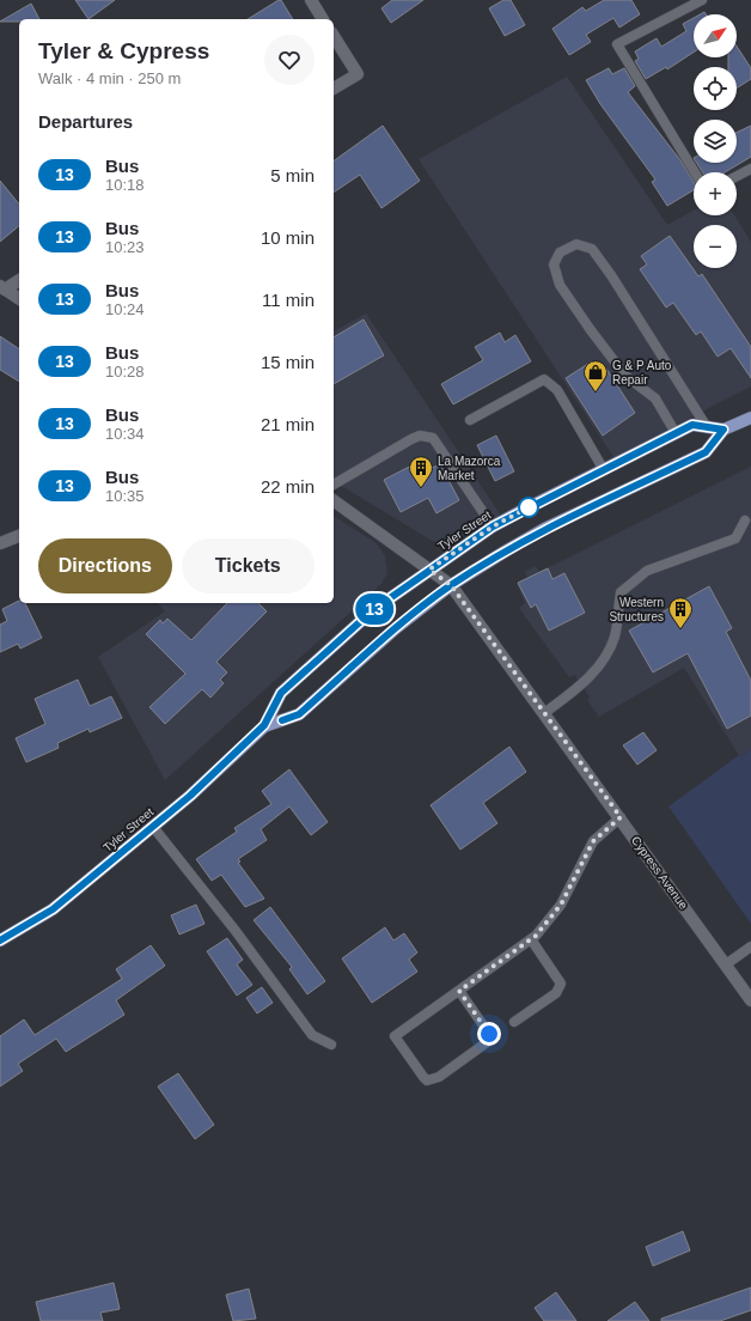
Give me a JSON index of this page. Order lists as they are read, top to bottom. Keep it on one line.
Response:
{"streets":{"main road":["Tyler Street"],"street":["Cypress Avenue"]},"crossings":[["Tyler Street","Cypress Avenue"]],"places":{"shop":["G & P Auto Repair"],"building":["La Mazorca Market","Western Structures"]},"lines":["bus line 13"],"north":"top right","page":{"on_map":"13","map_buttons":["+","−"],"heading":[["Tyler & Cypress","Walk · 4 min · 250 m"],"Departures"],"list":[{"mark":"13","name":"Bus","note":"10:18","value":"5 min"},{"mark":"13","name":"Bus","note":"10:23","value":"10 min"},{"mark":"13","name":"Bus","note":"10:24","value":"11 min"},{"mark":"13","name":"Bus","note":"10:28","value":"15 min"},{"mark":"13","name":"Bus","note":"10:34","value":"21 min"},{"mark":"13","name":"Bus","note":"10:35","value":"22 min"}],"buttons":["Directions","Tickets"]}}
